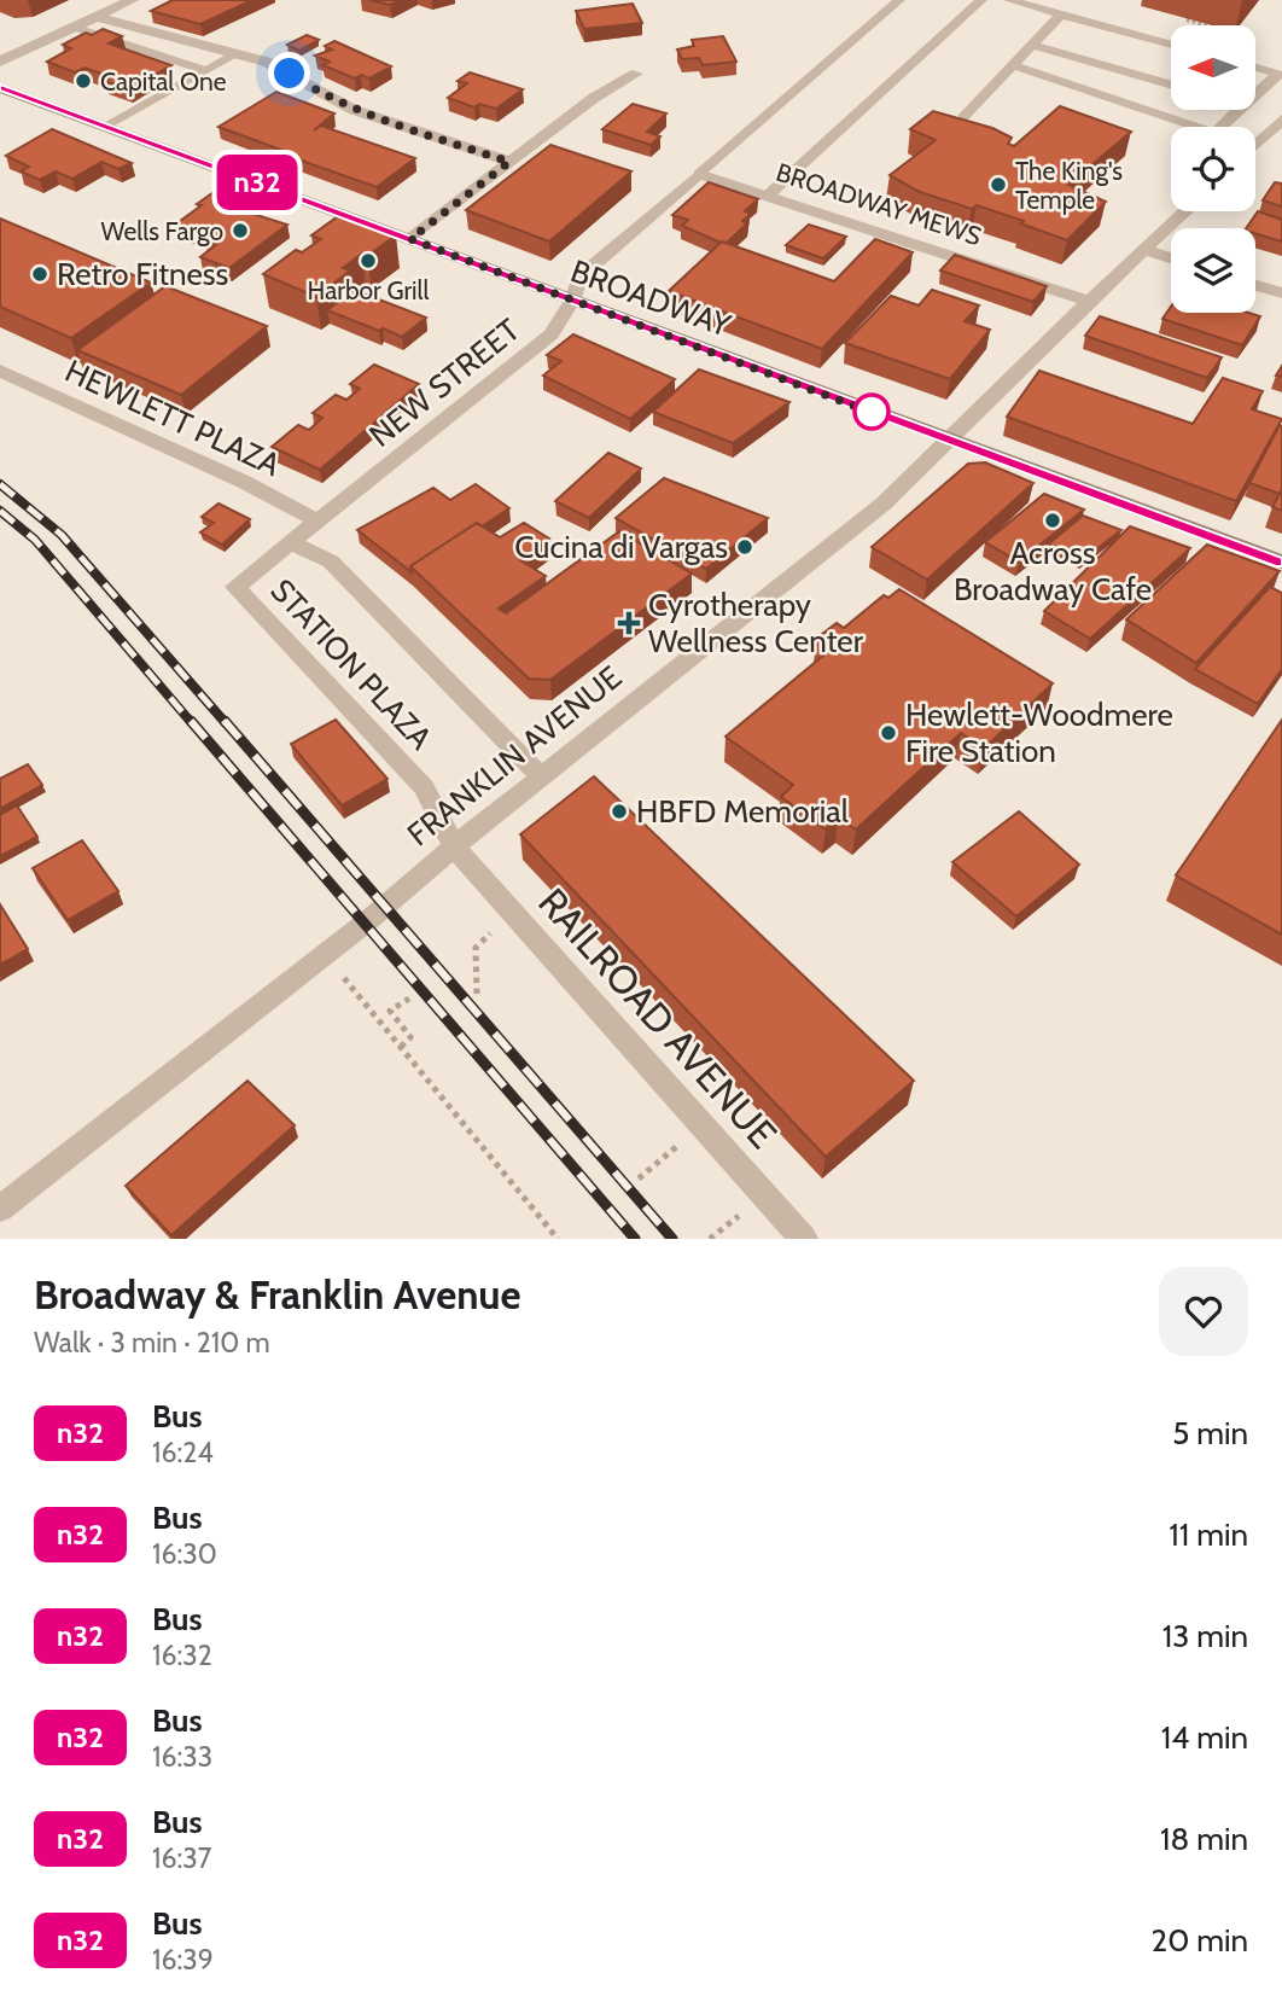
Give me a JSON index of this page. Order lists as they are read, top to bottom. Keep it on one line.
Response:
{"streets":{"main road":["BROADWAY"],"street":["BROADWAY MEWS","NEW STREET","HEWLETT PLAZA","STATION PLAZA","FRANKLIN AVENUE","RAILROAD AVENUE"]},"crossings":[["BROADWAY MEWS","NEW STREET"],["BROADWAY MEWS","FRANKLIN AVENUE"],["BROADWAY","NEW STREET"],["BROADWAY","FRANKLIN AVENUE"],["NEW STREET","HEWLETT PLAZA"],["NEW STREET","STATION PLAZA"],["HEWLETT PLAZA","STATION PLAZA"],["STATION PLAZA","FRANKLIN AVENUE"],["STATION PLAZA","RAILROAD AVENUE"],["FRANKLIN AVENUE","RAILROAD AVENUE"]],"places":{"other":["Capital One","The King's Temple","Wells Fargo","Harbor Grill","Retro Fitness","Across Broadway Cafe","Cucina di Vargas","Hewlett-Woodmere Fire Station","HBFD Memorial"],"health":["Cyrotherapy Wellness Center"]},"lines":["bus line n32"],"north":"left","page":{"on_map":"n32","heading":["Broadway & Franklin Avenue","Walk · 3 min · 210 m"],"list":[{"mark":"n32","name":"Bus","note":"16:24","value":"5 min"},{"mark":"n32","name":"Bus","note":"16:30","value":"11 min"},{"mark":"n32","name":"Bus","note":"16:32","value":"13 min"},{"mark":"n32","name":"Bus","note":"16:33","value":"14 min"},{"mark":"n32","name":"Bus","note":"16:37","value":"18 min"},{"mark":"n32","name":"Bus","note":"16:39","value":"20 min"}]}}
